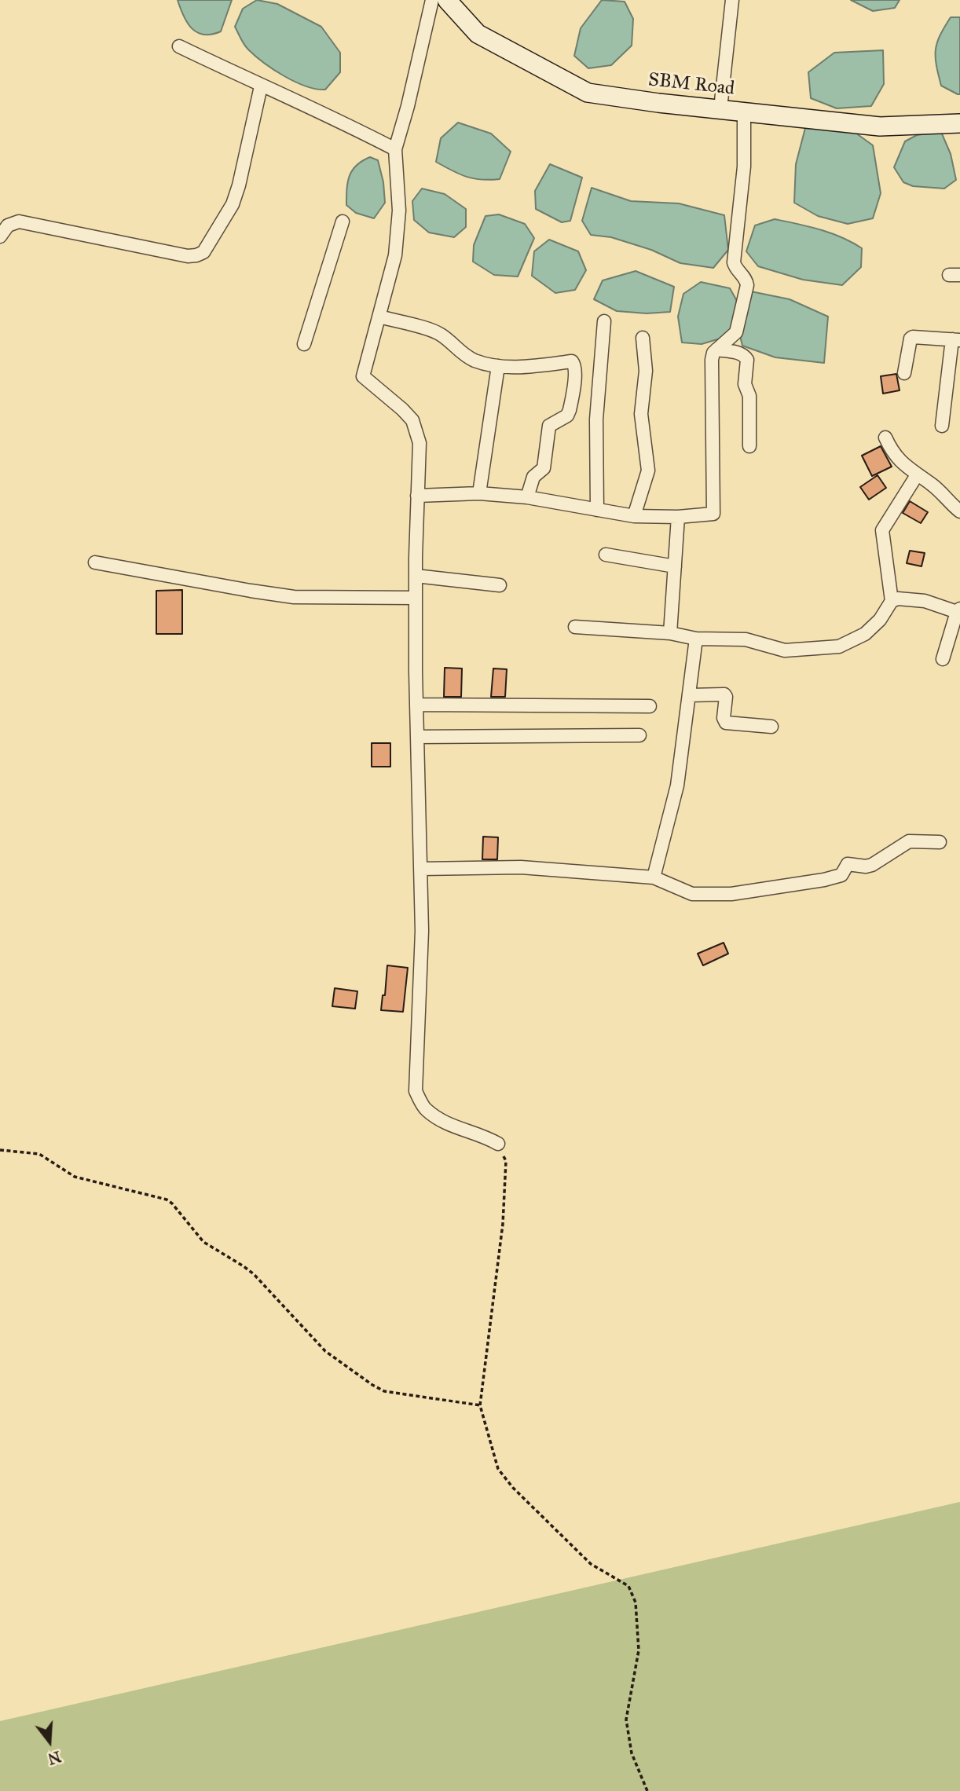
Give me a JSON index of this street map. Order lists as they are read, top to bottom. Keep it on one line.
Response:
{"streets":{"street":["SBM Road"]},"north":"bottom"}
